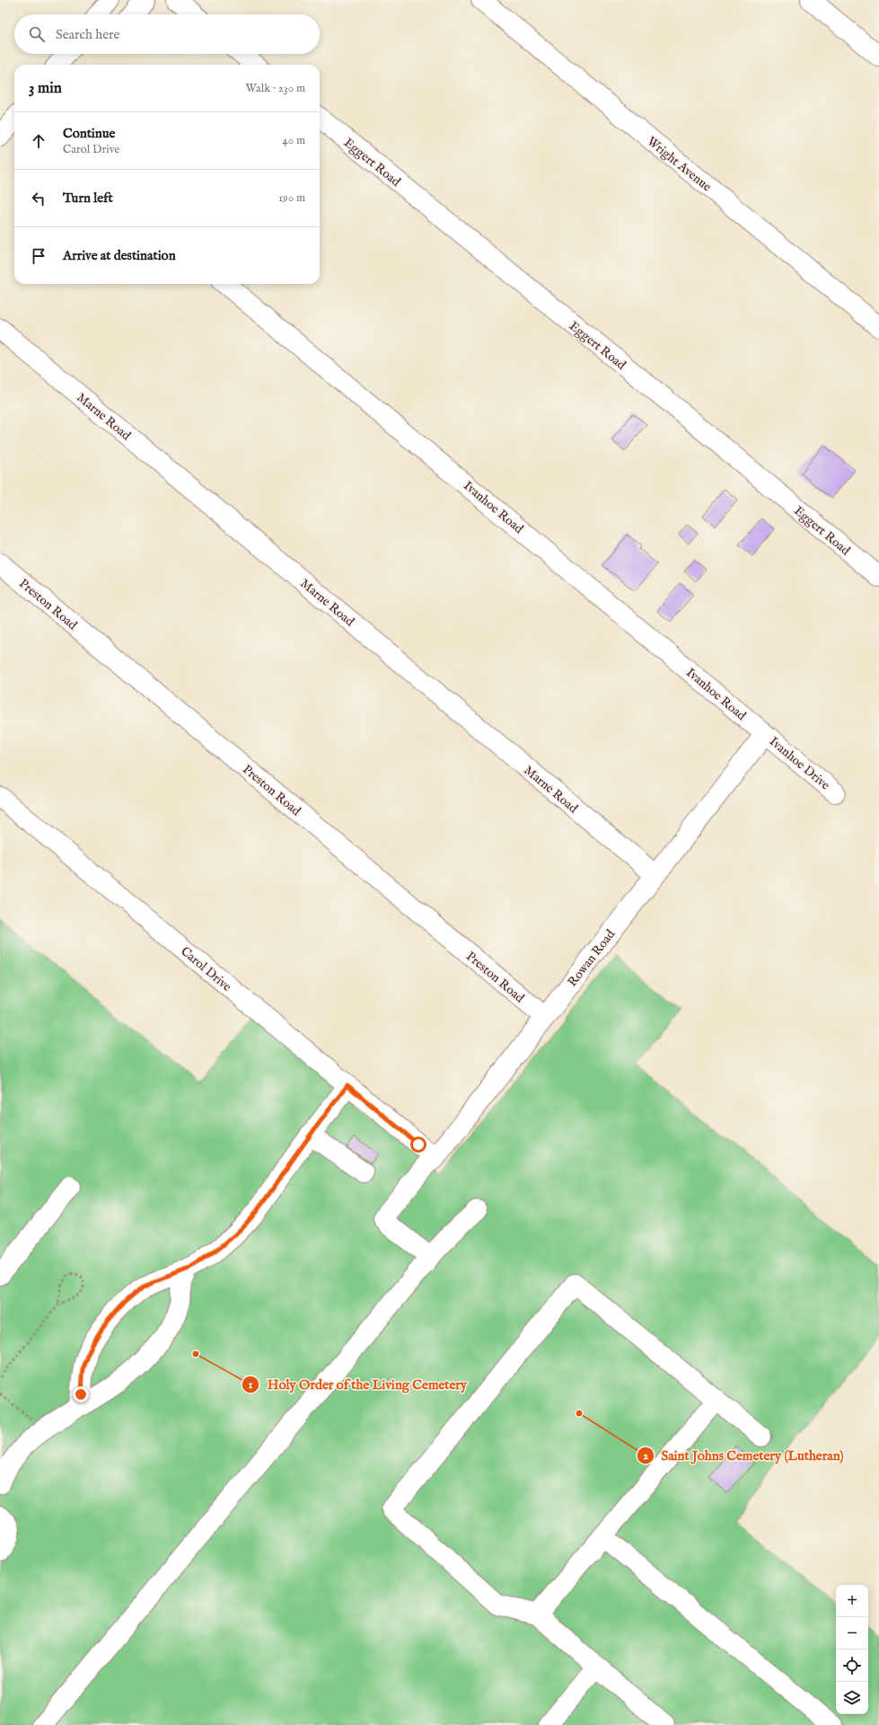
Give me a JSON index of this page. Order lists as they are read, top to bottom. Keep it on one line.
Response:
{"streets":{"street":["Eggert Road","Wright Avenue","Marne Road","Ivanhoe Road","Preston Road","Ivanhoe Drive","Rowan Road","Carol Drive"]},"crossings":[["Marne Road","Rowan Road"],["Ivanhoe Road","Ivanhoe Drive"],["Ivanhoe Road","Rowan Road"],["Preston Road","Rowan Road"],["Ivanhoe Drive","Rowan Road"],["Rowan Road","Carol Drive"]],"places":["Holy Order of the Living Cemetery","Saint Johns Cemetery (Lutheran)"],"page":{"search":"Search here","heading":["3 min","Walk · 230 m"],"list":[["Continue","Carol Drive","40 m"],["Turn left","190 m"],"Arrive at destination"],"map_buttons":["+","−"]}}
